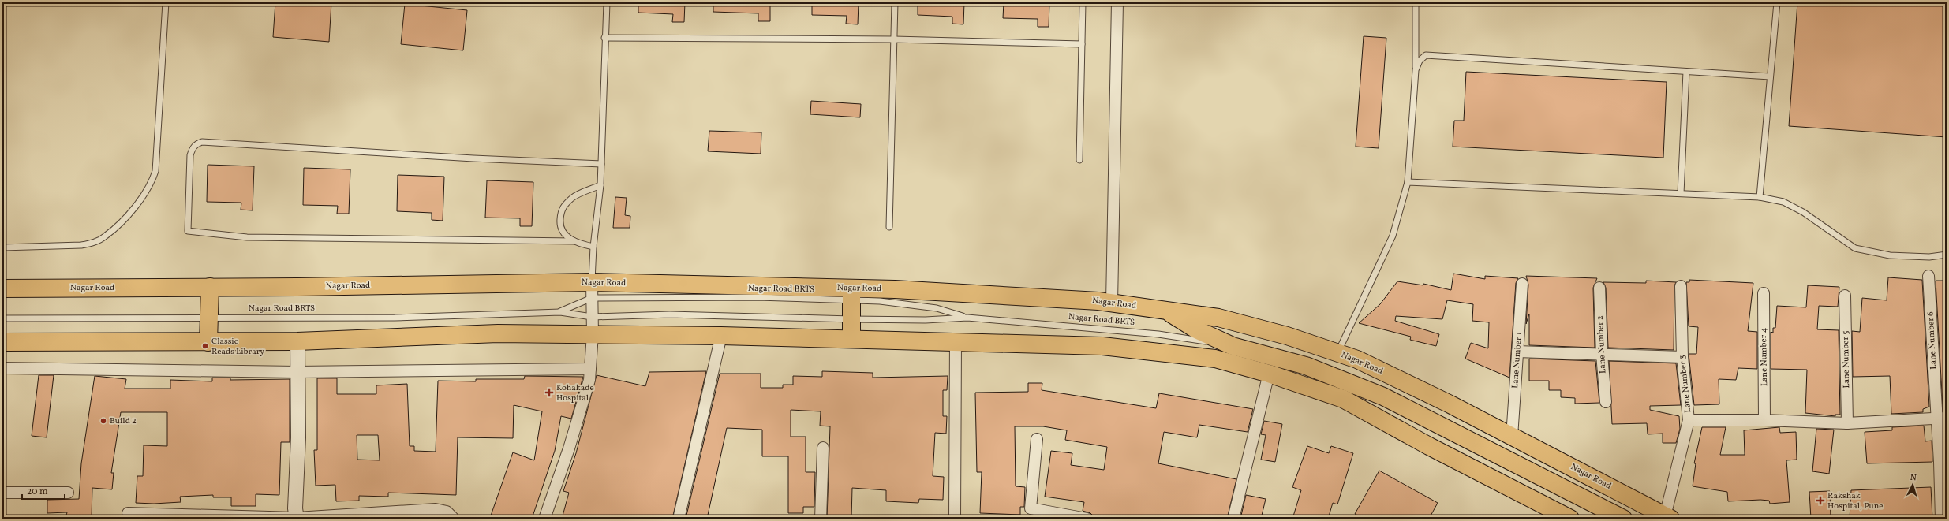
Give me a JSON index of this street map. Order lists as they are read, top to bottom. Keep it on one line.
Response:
{"streets":{"highway":["Nagar Road"],"street":["Lane Number 6","Lane Number 2","Lane Number 4","Lane Number 5","Lane Number 1","Lane Number 3"],"lane":["Nagar Road BRTS"]},"crossings":[["Nagar Road","Nagar Road BRTS"],["Nagar Road","Lane Number 1"],["Nagar Road","Lane Number 3"]],"places":{"other":["Classic Reads Library","Build 2"],"health":["Kohakade Hospital","Rakshak Hospital, Pune"]},"scale_bar":"20 m","north":"top"}
